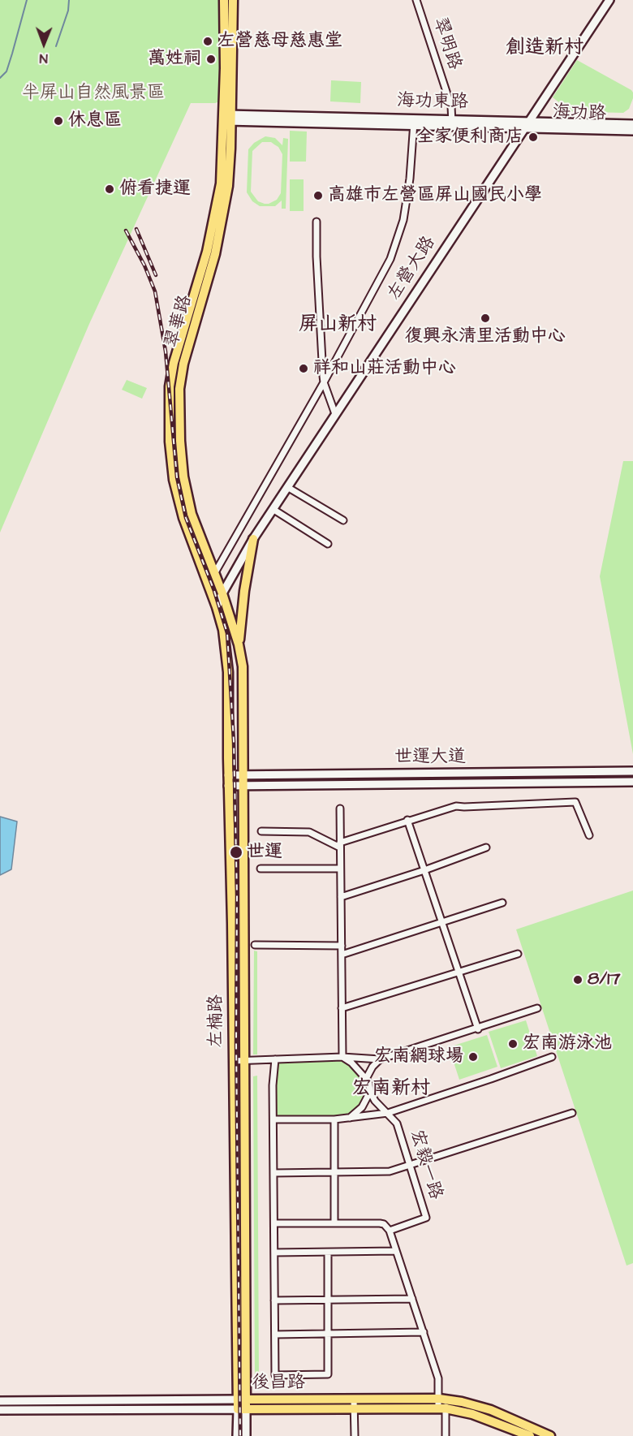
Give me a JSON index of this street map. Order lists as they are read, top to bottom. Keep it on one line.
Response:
{"streets":{"main road":["翠華路","左楠路","後昌路"],"street":["翠明路","海功東路","海功路","左營大路","世運大道","宏毅一路"]},"crossings":[["翠明路","海功東路"],["海功東路","海功路"],["海功東路","左營大路"],["海功東路","翠華路"],["海功路","左營大路"],["左營大路","翠華路"],["左營大路","左楠路"],["翠華路","左楠路"],["世運大道","左楠路"],["左楠路","後昌路"]],"districts":["創造新村","屏山新村","宏南新村"],"parks":["半屏山自然風景區"],"places":["左營慈母慈惠堂","萬姓祠","休息區","全家便利商店","俯看捷運","高雄市左營區屏山國民小學","復興永清里活動中心","祥和山莊活動中心","世運","8/17","宏南游泳池","宏南網球場"],"north":"bottom"}
